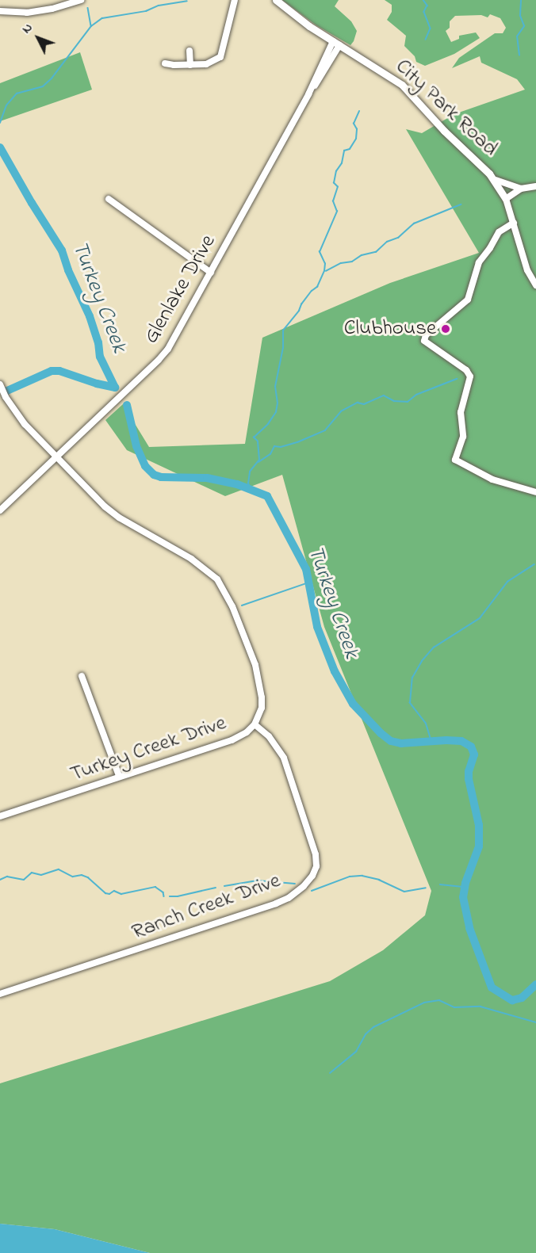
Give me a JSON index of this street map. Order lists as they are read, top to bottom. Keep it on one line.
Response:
{"streets":{"street":["City Park Road","Glenlake Drive","Turkey Creek Drive","Ranch Creek Drive"]},"crossings":[["City Park Road","Glenlake Drive"],["Glenlake Drive","Turkey Creek Drive"],["Turkey Creek Drive","Ranch Creek Drive"]],"water":["Turkey Creek"],"places":["Clubhouse"],"north":"top left"}
